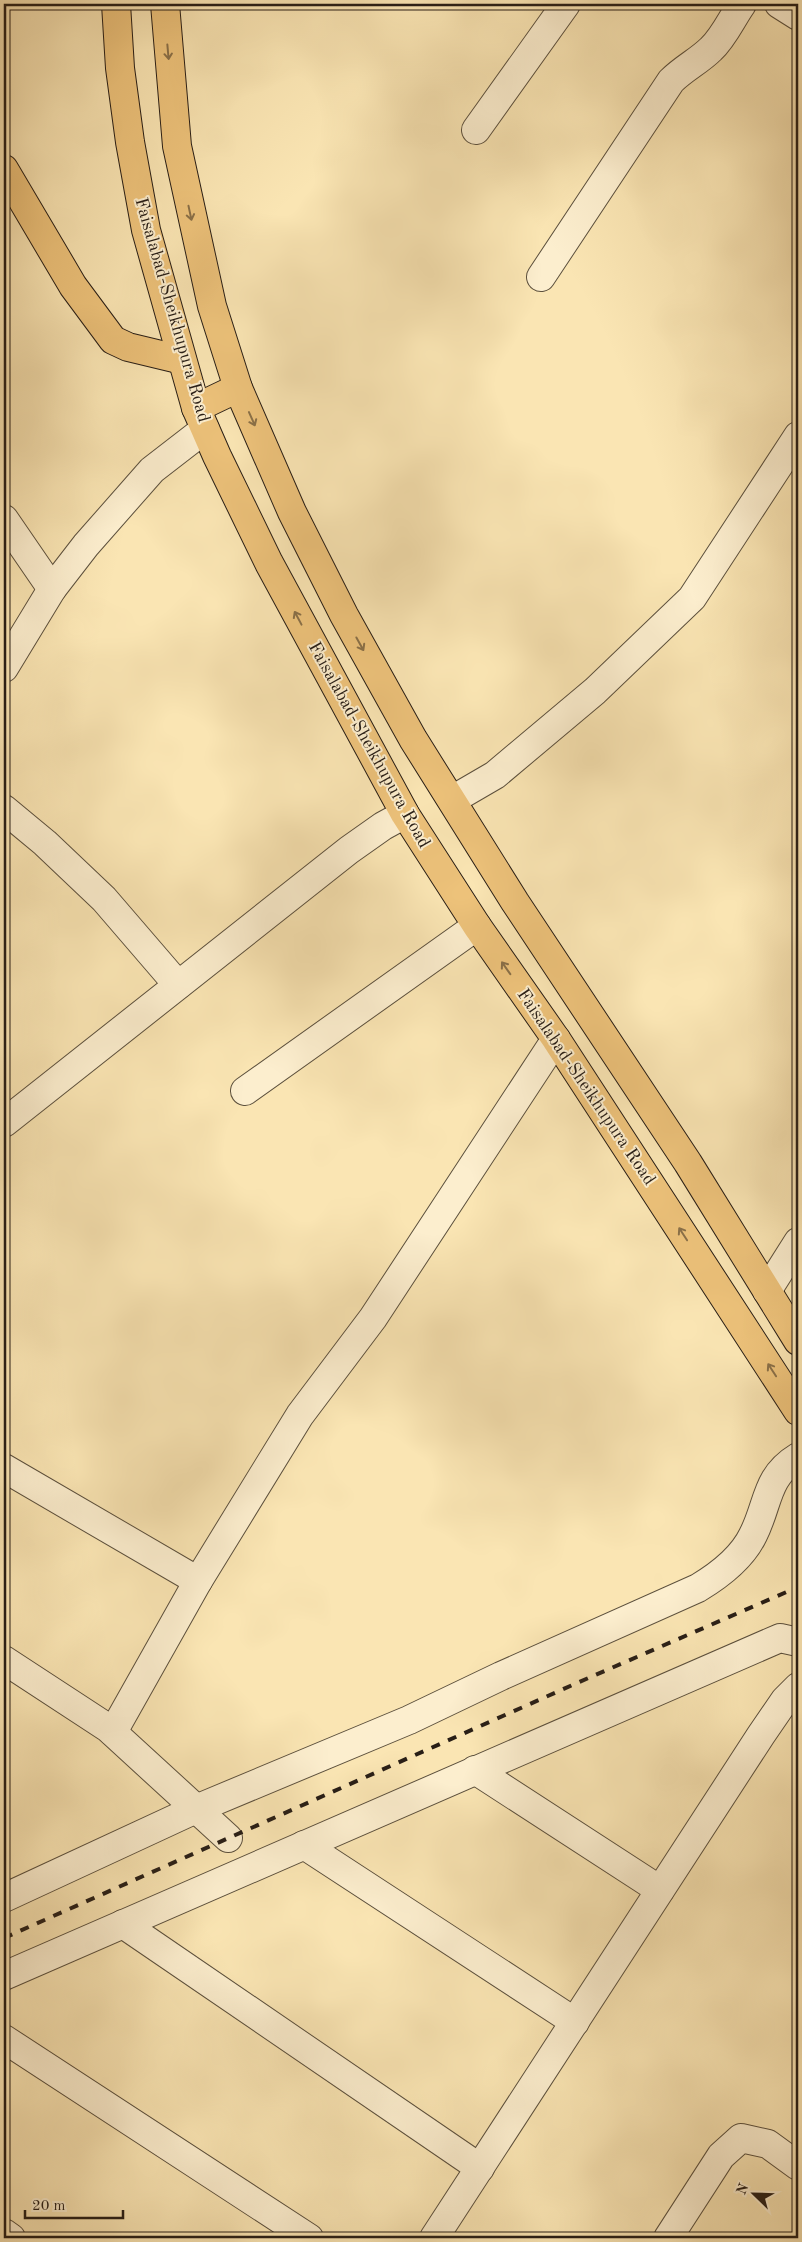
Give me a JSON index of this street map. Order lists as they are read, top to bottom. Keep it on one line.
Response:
{"streets":{"main road":["Faisalabad-Sheikhupura Road"]},"scale_bar":"20 m","north":"top left"}
